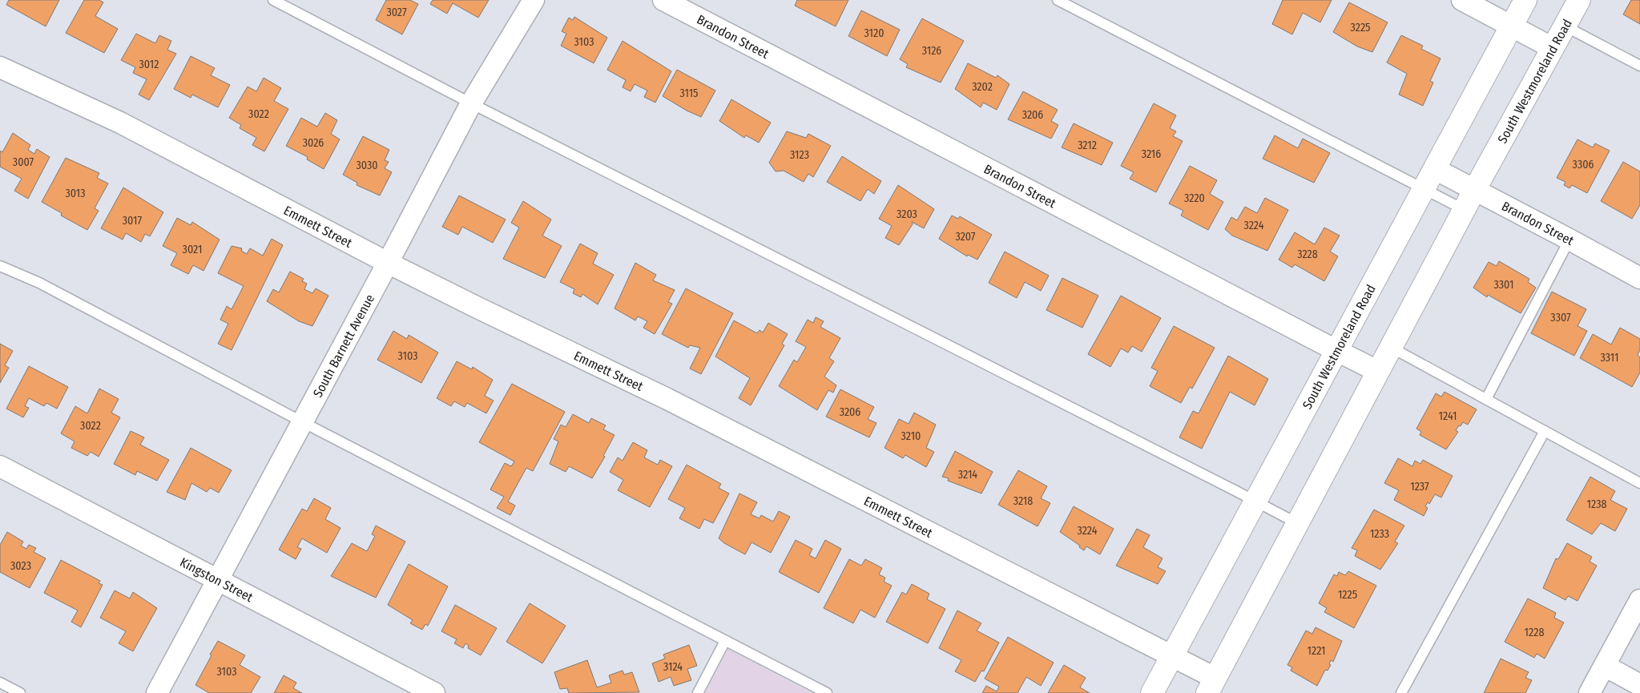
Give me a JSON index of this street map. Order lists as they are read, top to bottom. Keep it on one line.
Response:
{"streets":{"main road":["South Westmoreland Road"],"street":["Brandon Street","Emmett Street","South Barnett Avenue","Kingston Street"]},"crossings":[["Brandon Street","South Westmoreland Road"],["South Westmoreland Road","Emmett Street"],["Emmett Street","South Barnett Avenue"],["South Barnett Avenue","Kingston Street"]],"house_numbers":["3027","3225","3120","3103","3126","3012","3202","3115","3022","3206","3026","3212","3216","3123","3007","3306","3030","3013","3220","3203","3017","3224","3207","3021","3228","3301","3307","3103","3311","3206","1241","3022","3210","3214","1237","3218","1238","3224","1233","3023","1225","1228","1221","3124","3103"]}
